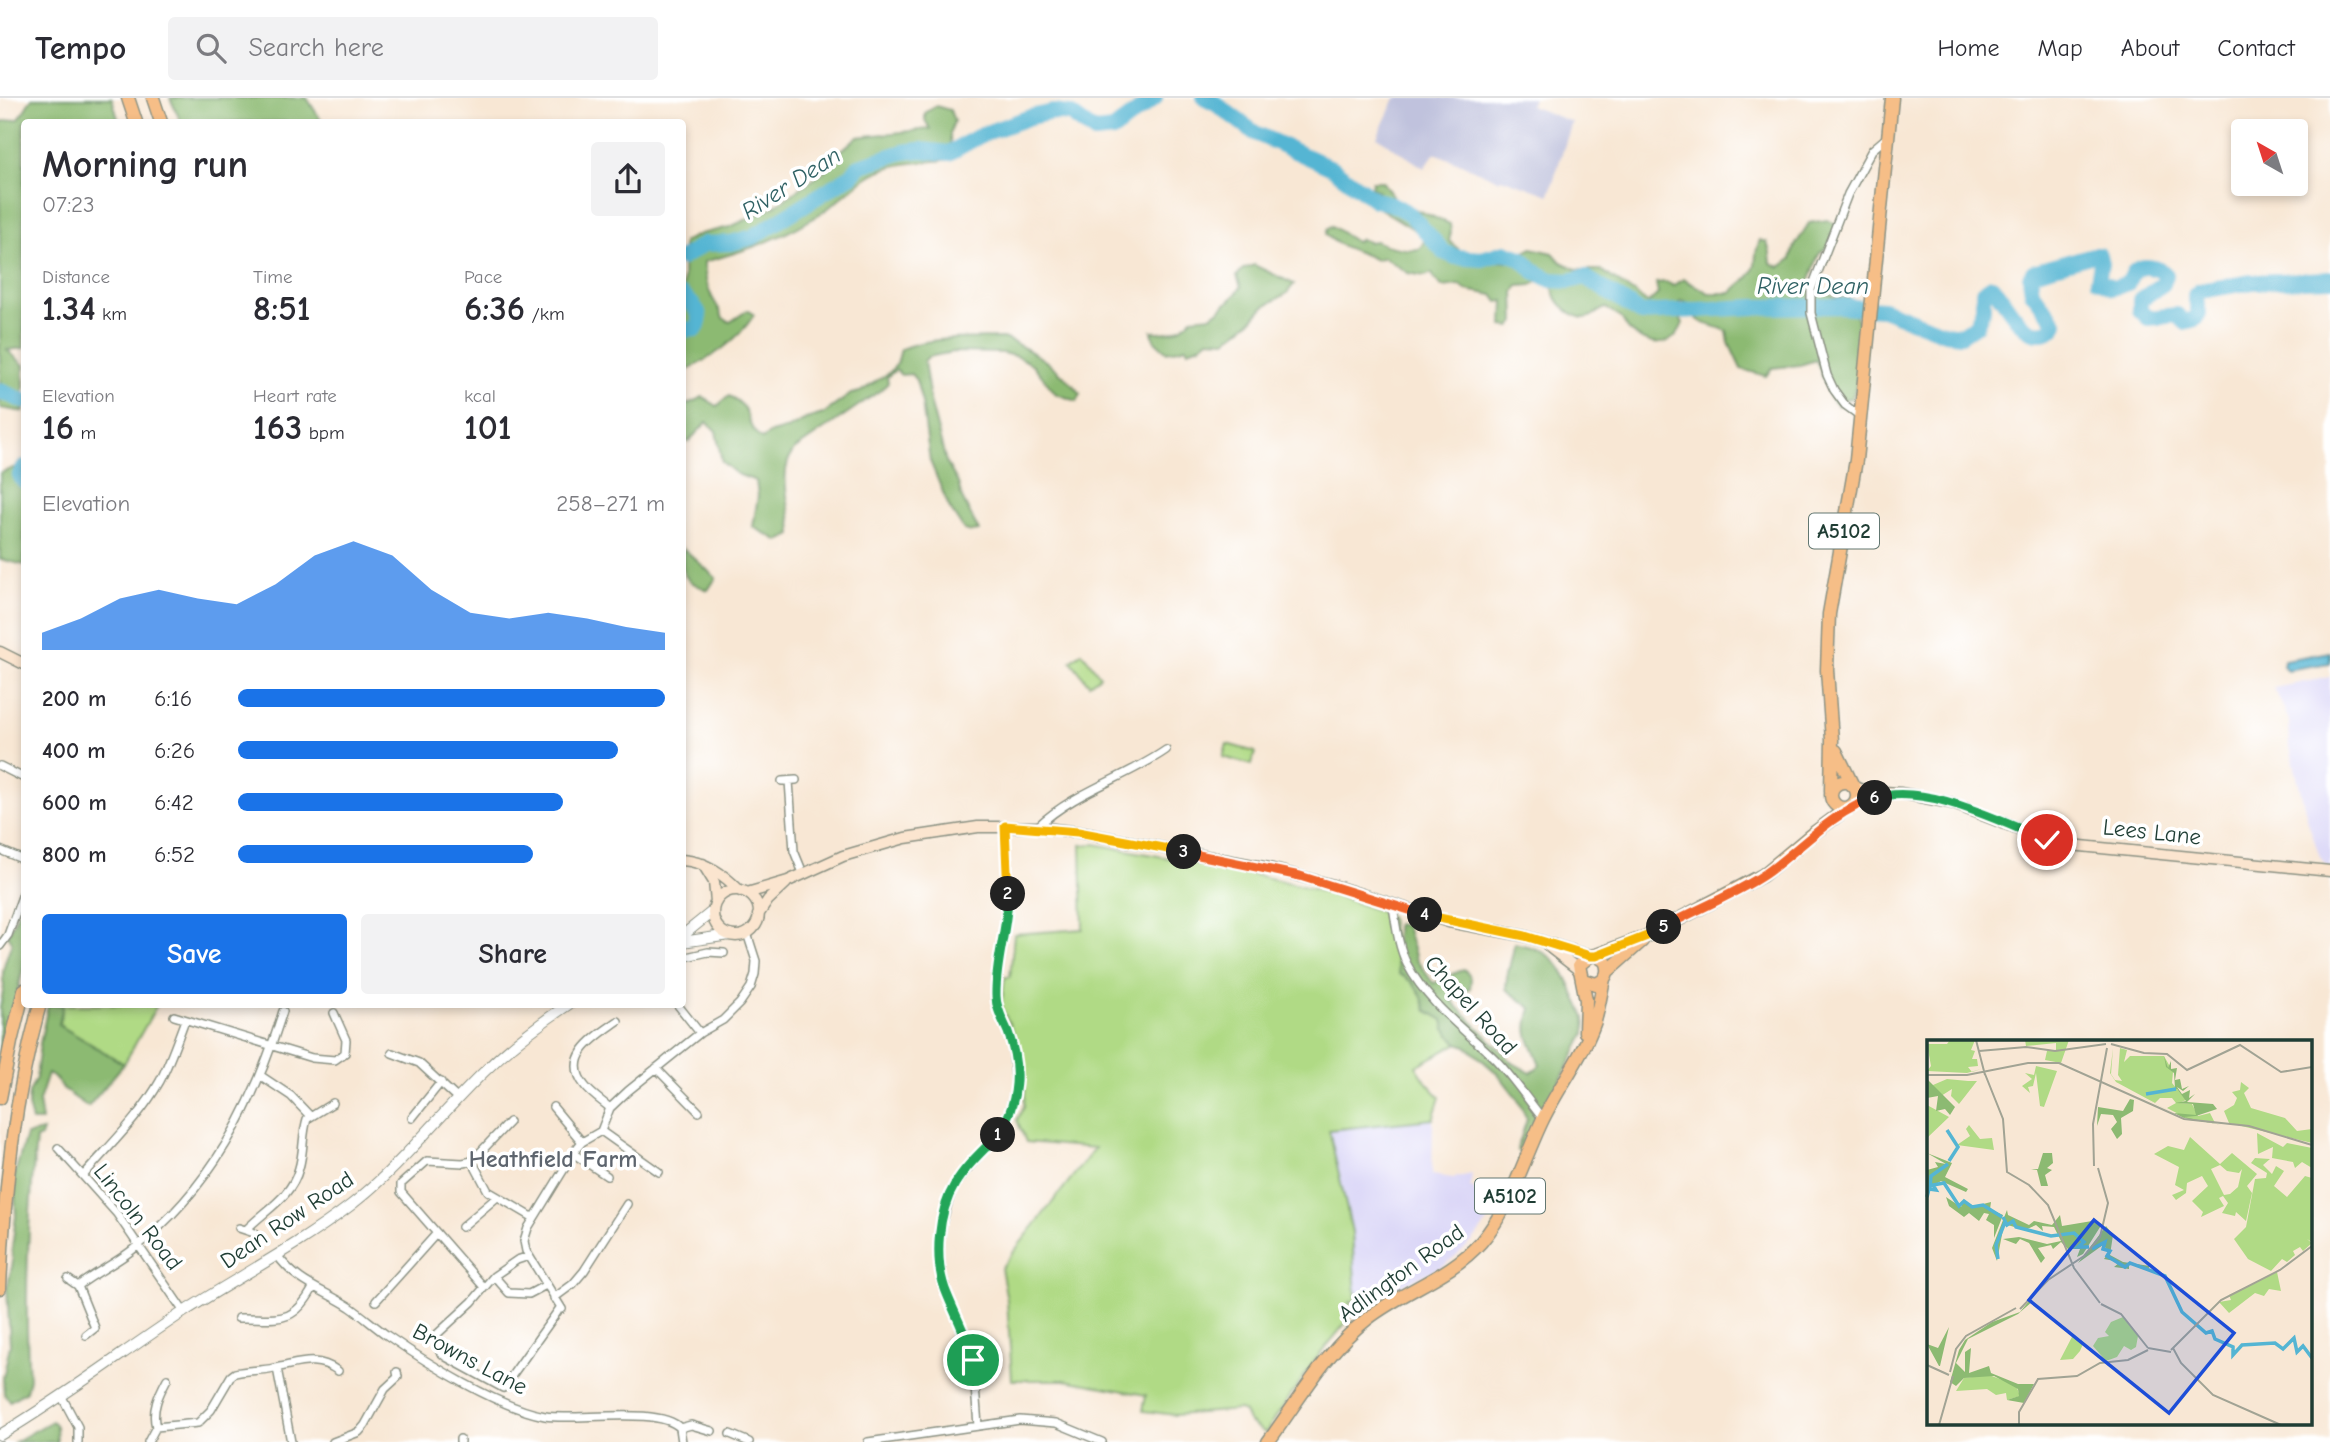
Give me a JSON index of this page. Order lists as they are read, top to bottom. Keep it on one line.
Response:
{"streets":{"main road":["A5102","Lees Lane","Adlington Road"],"street":["Chapel Road","Lincoln Road","Dean Row Road","Browns Lane"]},"crossings":[["A5102","Lees Lane"],["A5102","Adlington Road"],["Chapel Road","Adlington Road"],["Lincoln Road","Dean Row Road"],["Dean Row Road","Browns Lane"]],"districts":["Heathfield Farm"],"water":["River Dean"],"north":"top left","page":{"header":"Tempo","search":"Search here","nav":["Home","Map","About","Contact"],"heading":["Morning run","07:23"],"stats":[["Distance","1.34 km"],["Time","8:51"],["Pace","6:36 /km"],["Elevation","16 m"],["Heart rate","163 bpm"],["kcal","101"]],"chart":["Elevation","258–271 m"],"list":[{"name":"200 m","note":"6:16"},{"name":"400 m","note":"6:26"},{"name":"600 m","note":"6:42"},{"name":"800 m","note":"6:52"}],"pins":["6","3","2","4","5","1"],"buttons":["Save","Share"]}}
